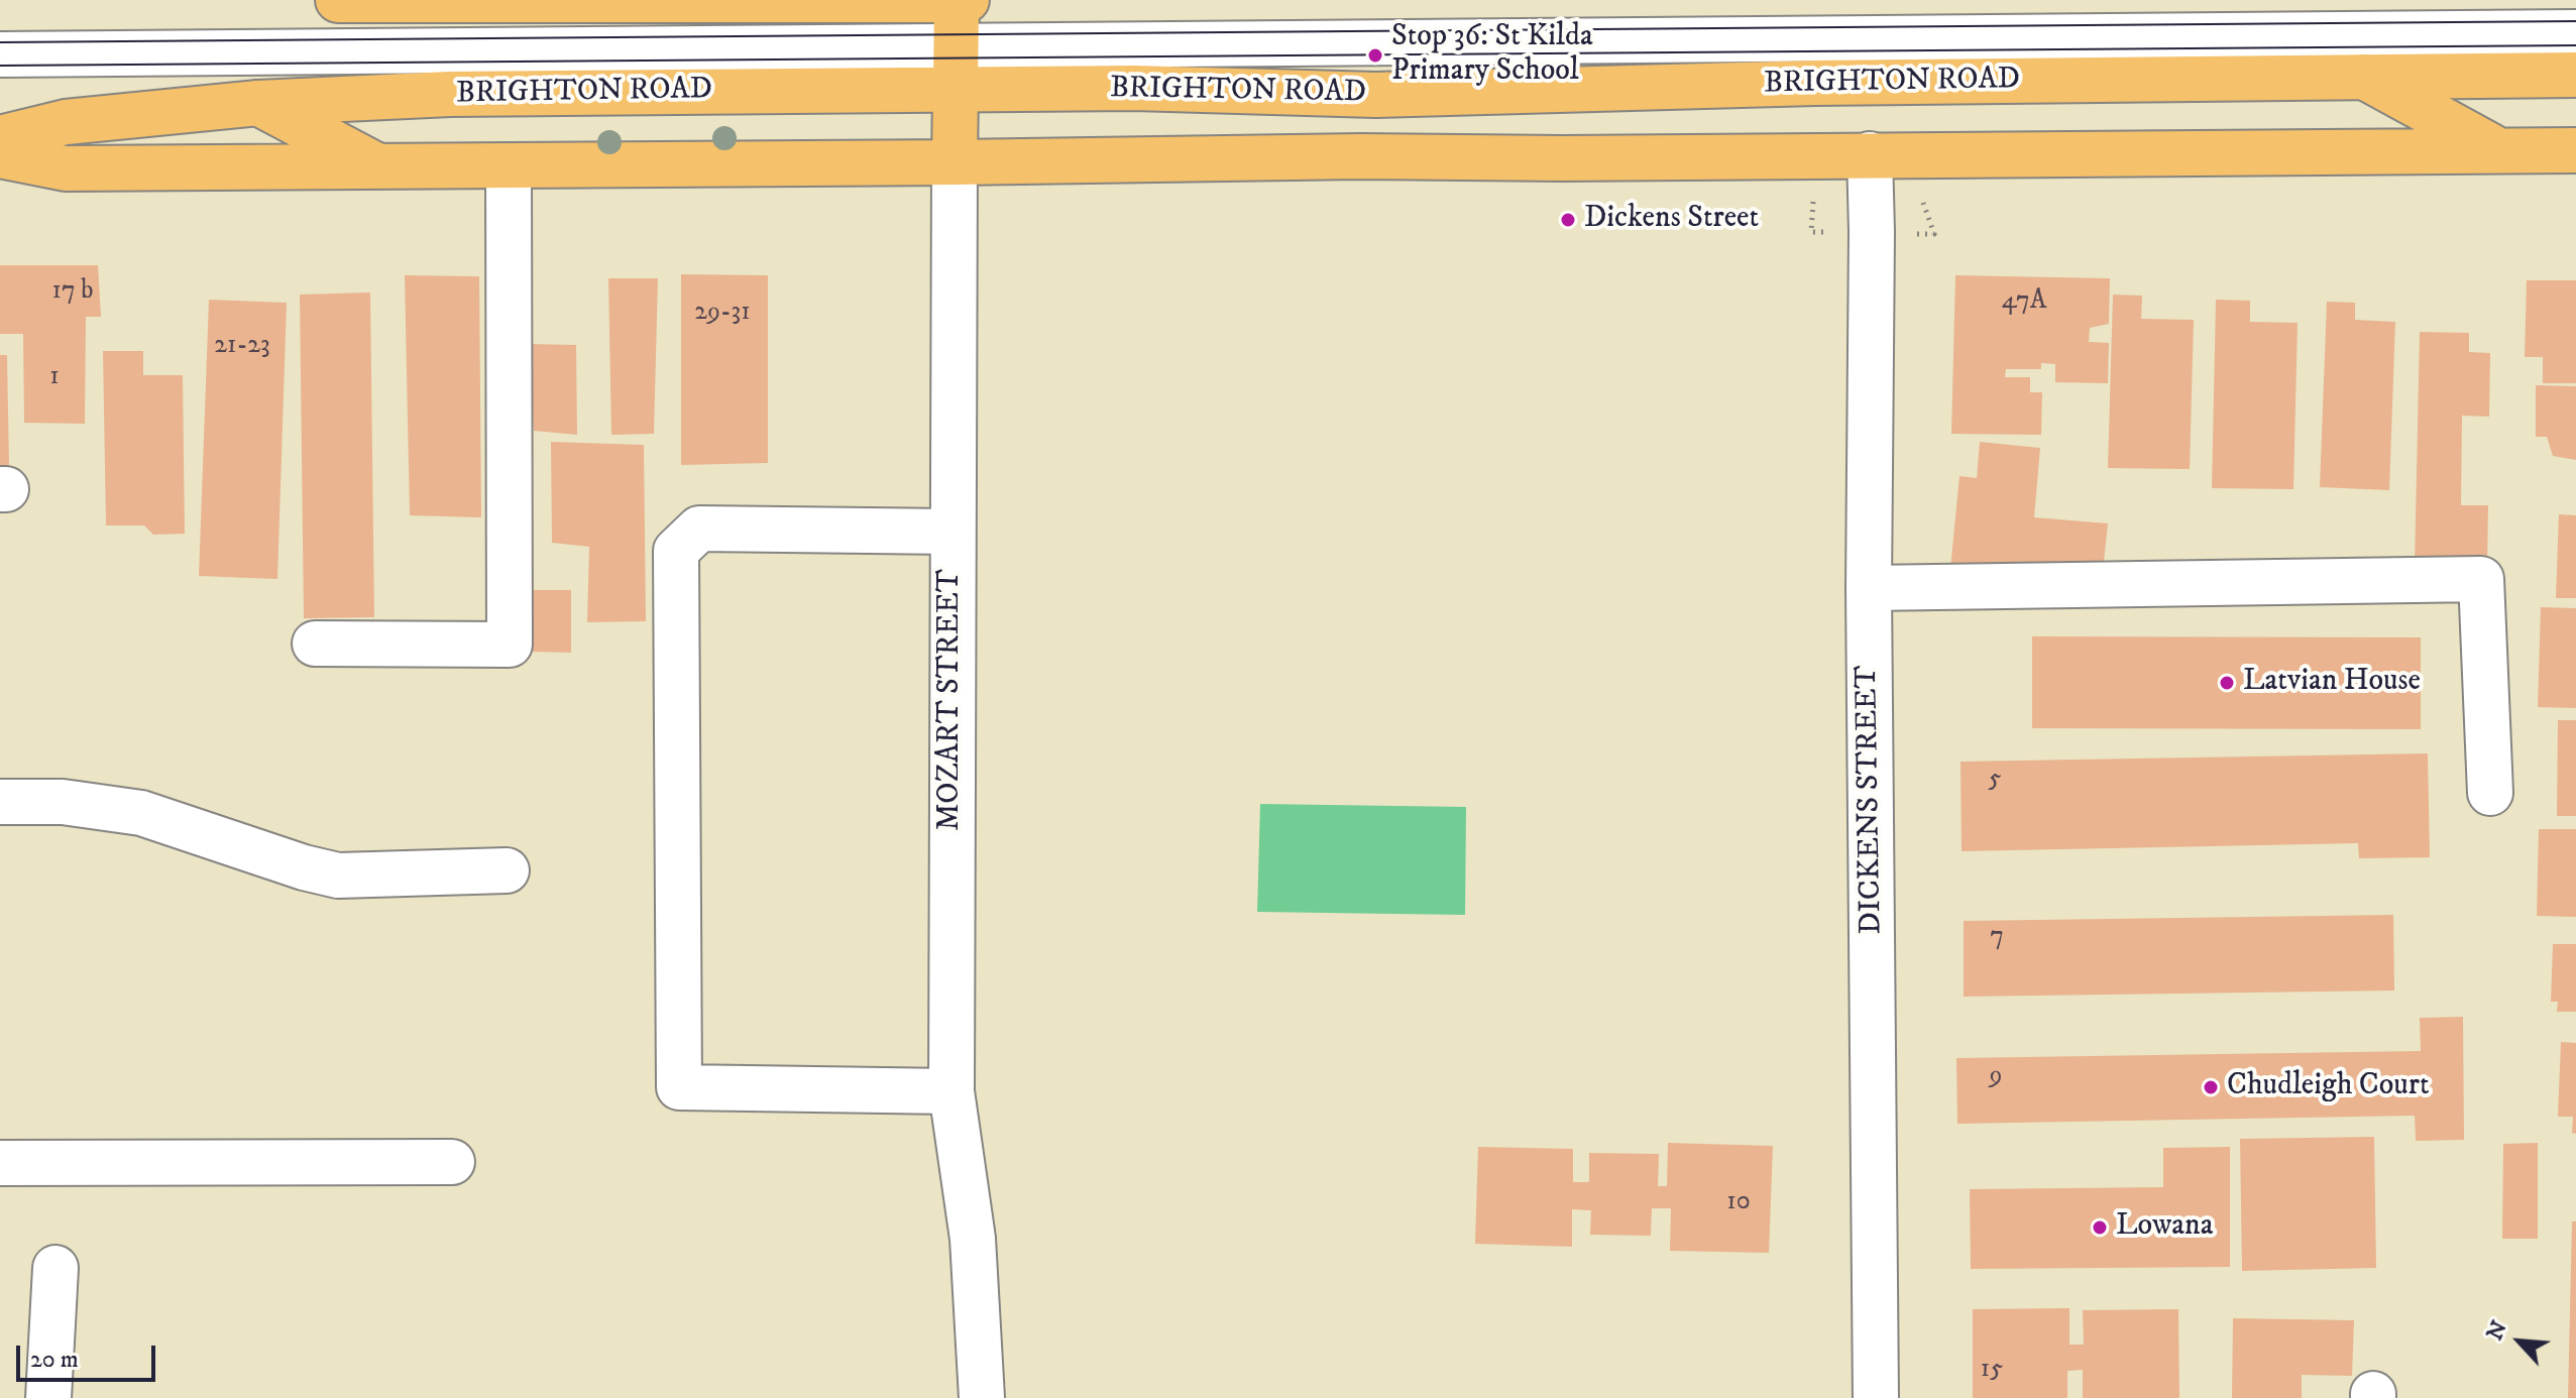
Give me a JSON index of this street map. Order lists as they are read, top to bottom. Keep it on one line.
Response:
{"streets":{"main road":["BRIGHTON ROAD","MOZART STREET"],"street":["DICKENS STREET"]},"crossings":[["BRIGHTON ROAD","MOZART STREET"],["BRIGHTON ROAD","DICKENS STREET"]],"places":["Stop 36: St Kilda Primary School","Dickens Street","Latvian House","Chudleigh Court","Lowana"],"house_numbers":["17 b","47A","29-31","21-23","1","5","7","9","10","15"],"scale_bar":"20 m","north":"top left"}
